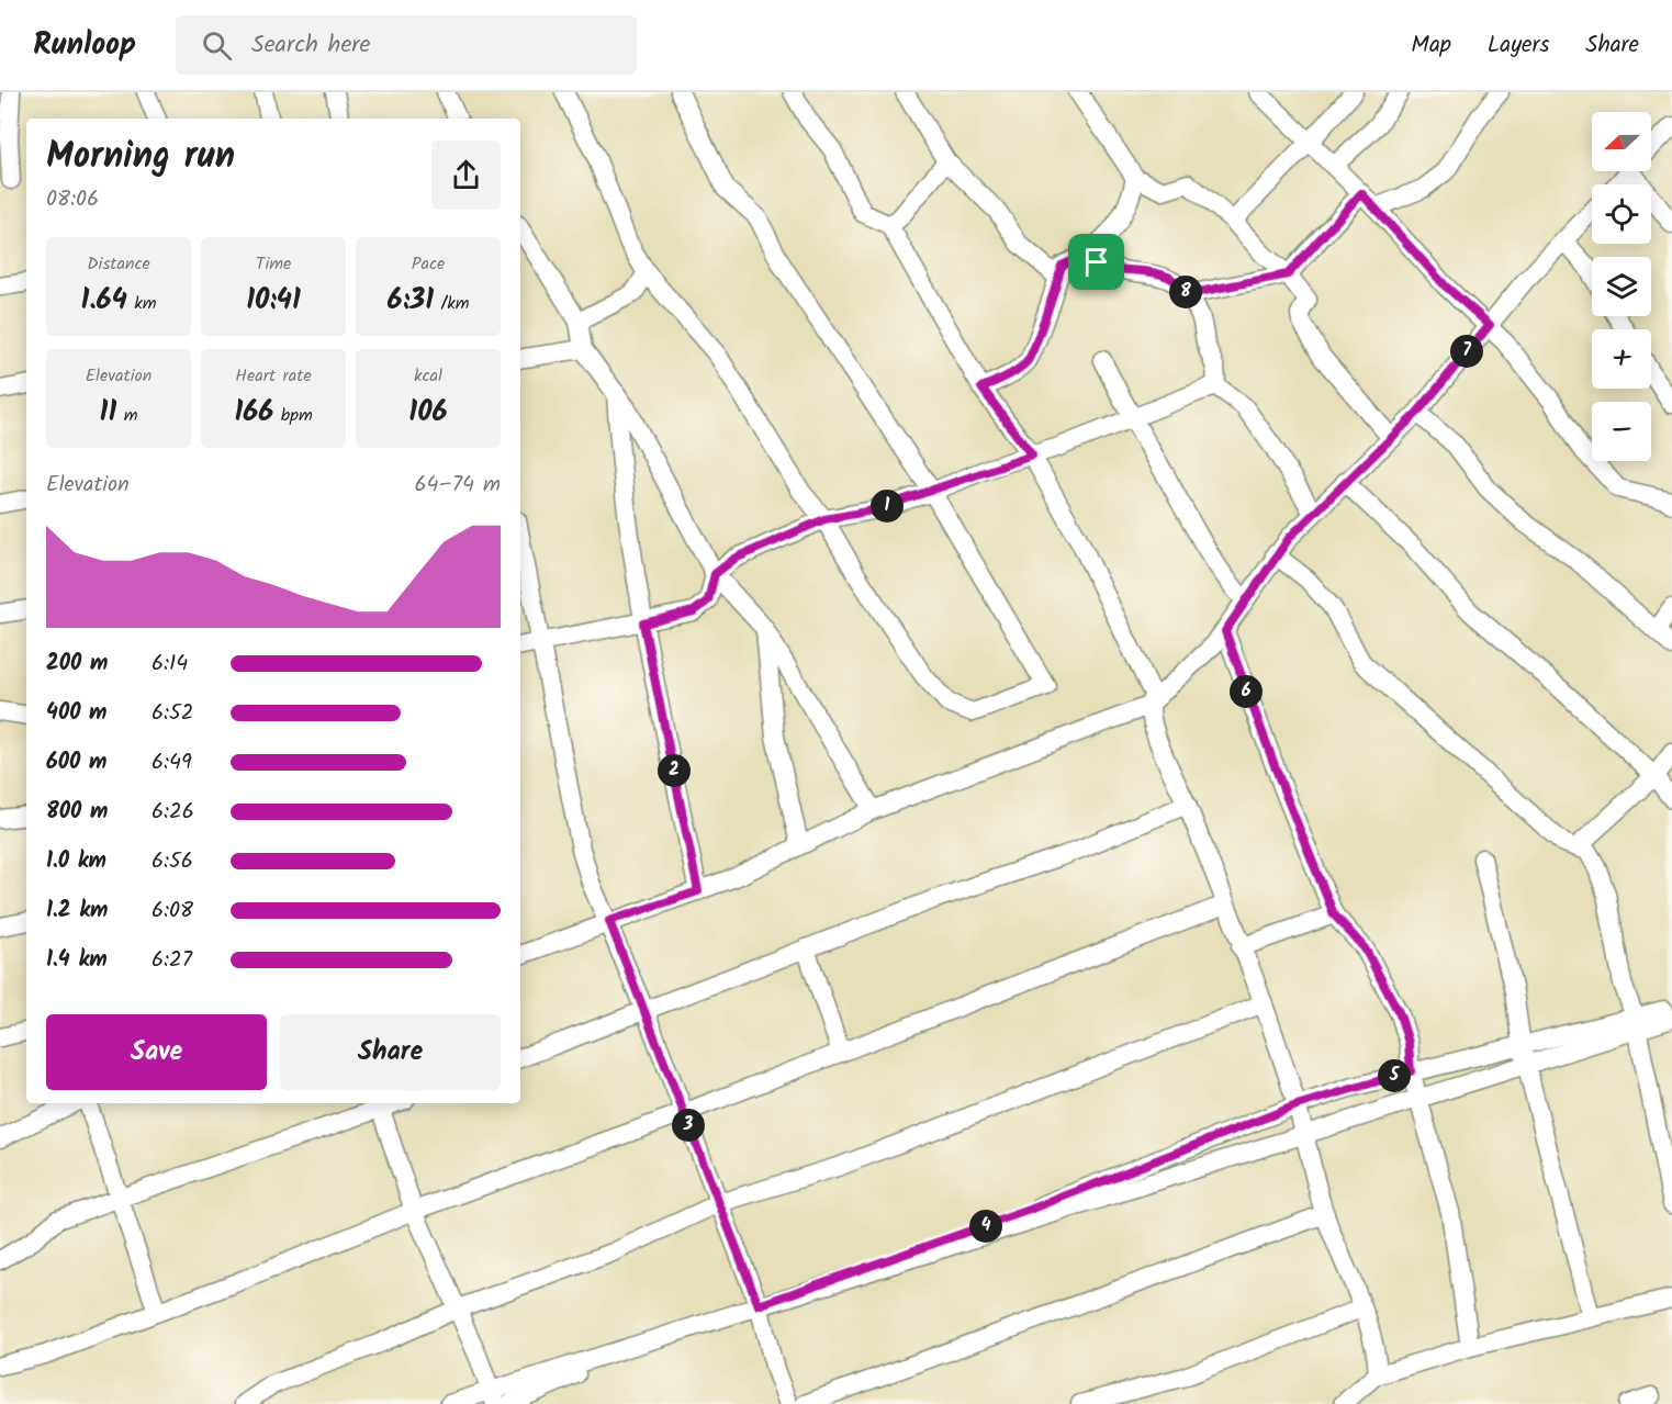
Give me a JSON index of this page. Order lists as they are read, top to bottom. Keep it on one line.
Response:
{"north":"left","page":{"header":"Runloop","search":"Search here","nav":["Map","Layers","Share"],"map_buttons":["+","−"],"heading":["Morning run","08:06"],"stats":[["Distance","1.64 km"],["Time","10:41"],["Pace","6:31 /km"],["Elevation","11 m"],["Heart rate","166 bpm"],["kcal","106"]],"pins":["8","7","1","6","2","5","3","4"],"chart":["Elevation","64–74 m"],"list":[{"name":"200 m","note":"6:14"},{"name":"400 m","note":"6:52"},{"name":"600 m","note":"6:49"},{"name":"800 m","note":"6:26"},{"name":"1.0 km","note":"6:56"},{"name":"1.2 km","note":"6:08"},{"name":"1.4 km","note":"6:27"}],"buttons":["Save","Share"]}}
